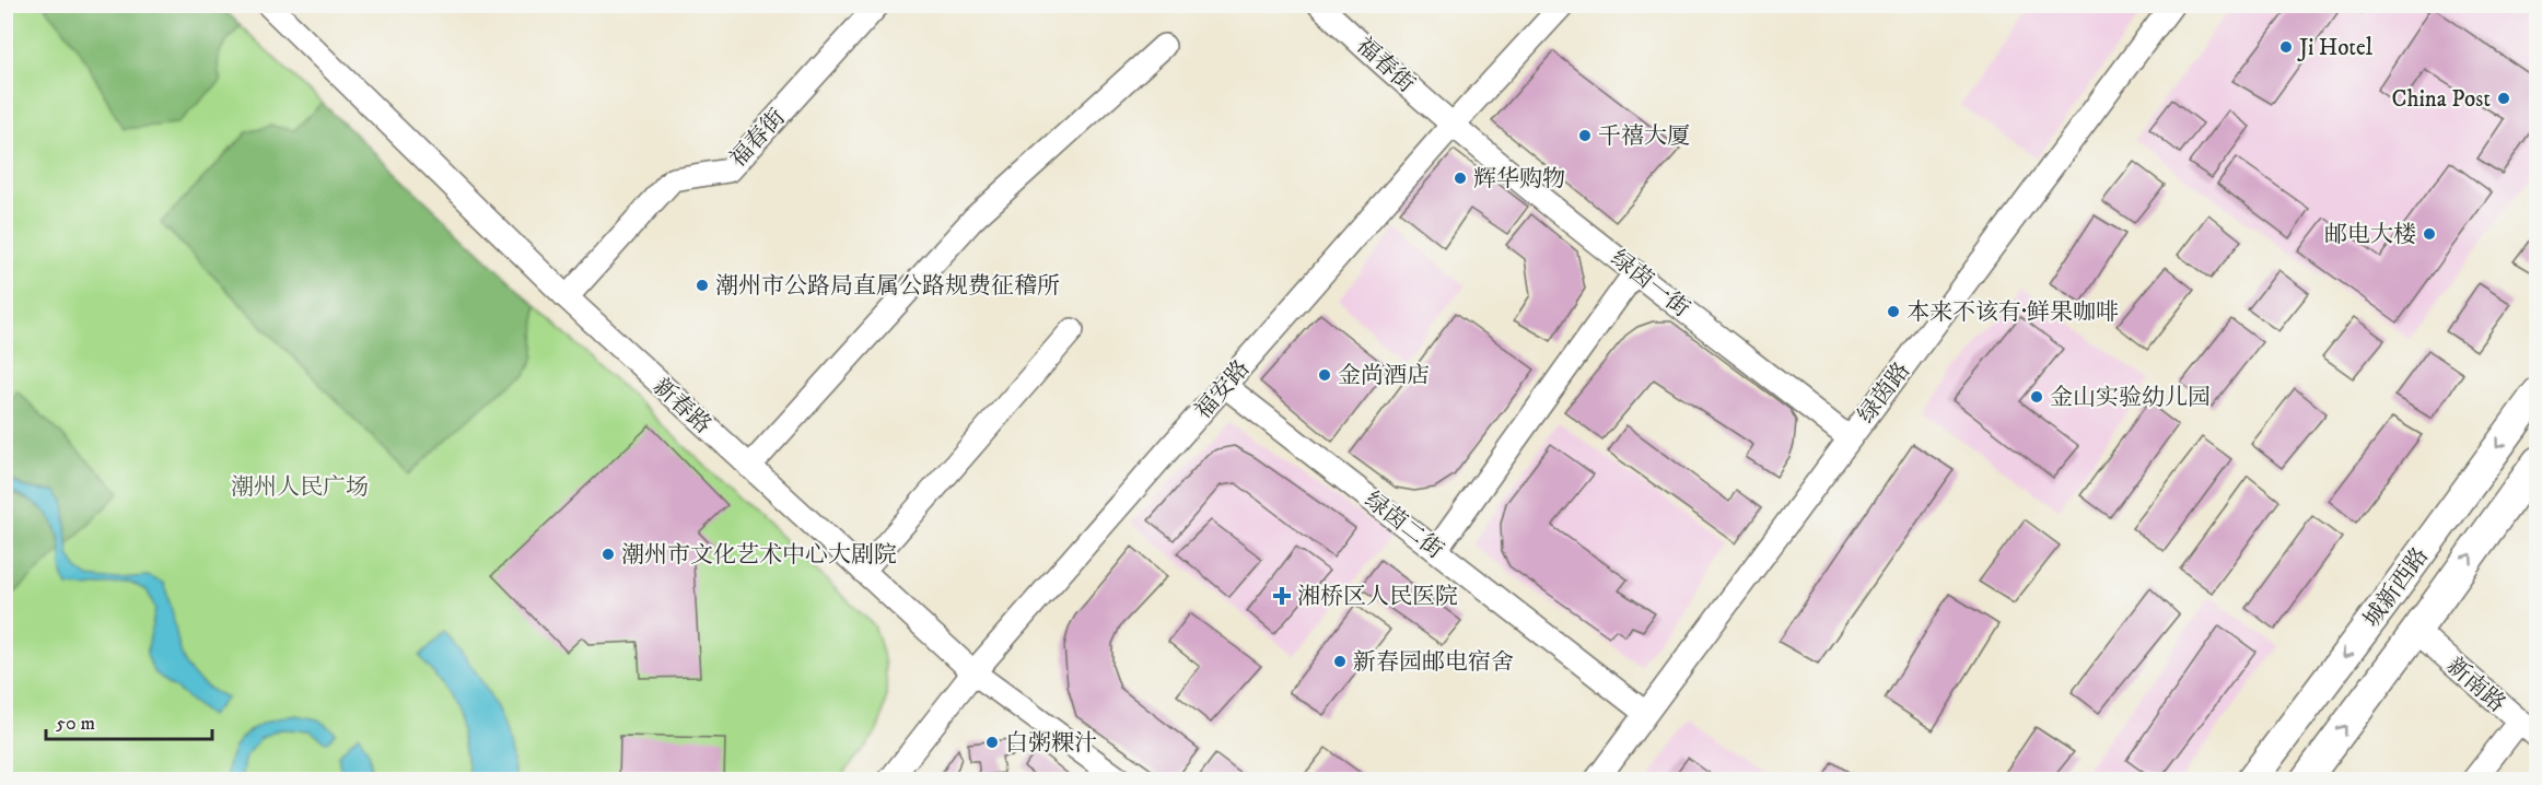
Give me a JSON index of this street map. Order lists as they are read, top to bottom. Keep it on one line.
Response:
{"streets":{"main road":["城新西路"],"street":["福春街","绿茵一街","福安路","绿茵路","新春路","绿茵二街","新南路"]},"crossings":[["福春街","绿茵一街"],["福春街","福安路"],["福春街","新春路"],["绿茵一街","福安路"],["绿茵一街","绿茵路"],["福安路","新春路"],["福安路","绿茵二街"],["绿茵路","绿茵二街"],["城新西路","新南路"]],"parks":["潮州人民广场"],"places":{"other":["Ji Hotel","China Post","千禧大厦","辉华购物","邮电大楼","潮州市公路局直属公路规费征稽所","本来不该有·鲜果咖啡","金尚酒店","金山实验幼儿园","潮州市文化艺术中心大剧院","新春园邮电宿舍","白粥粿汁"],"health":["湘桥区人民医院"]},"scale_bar":"50 m"}
